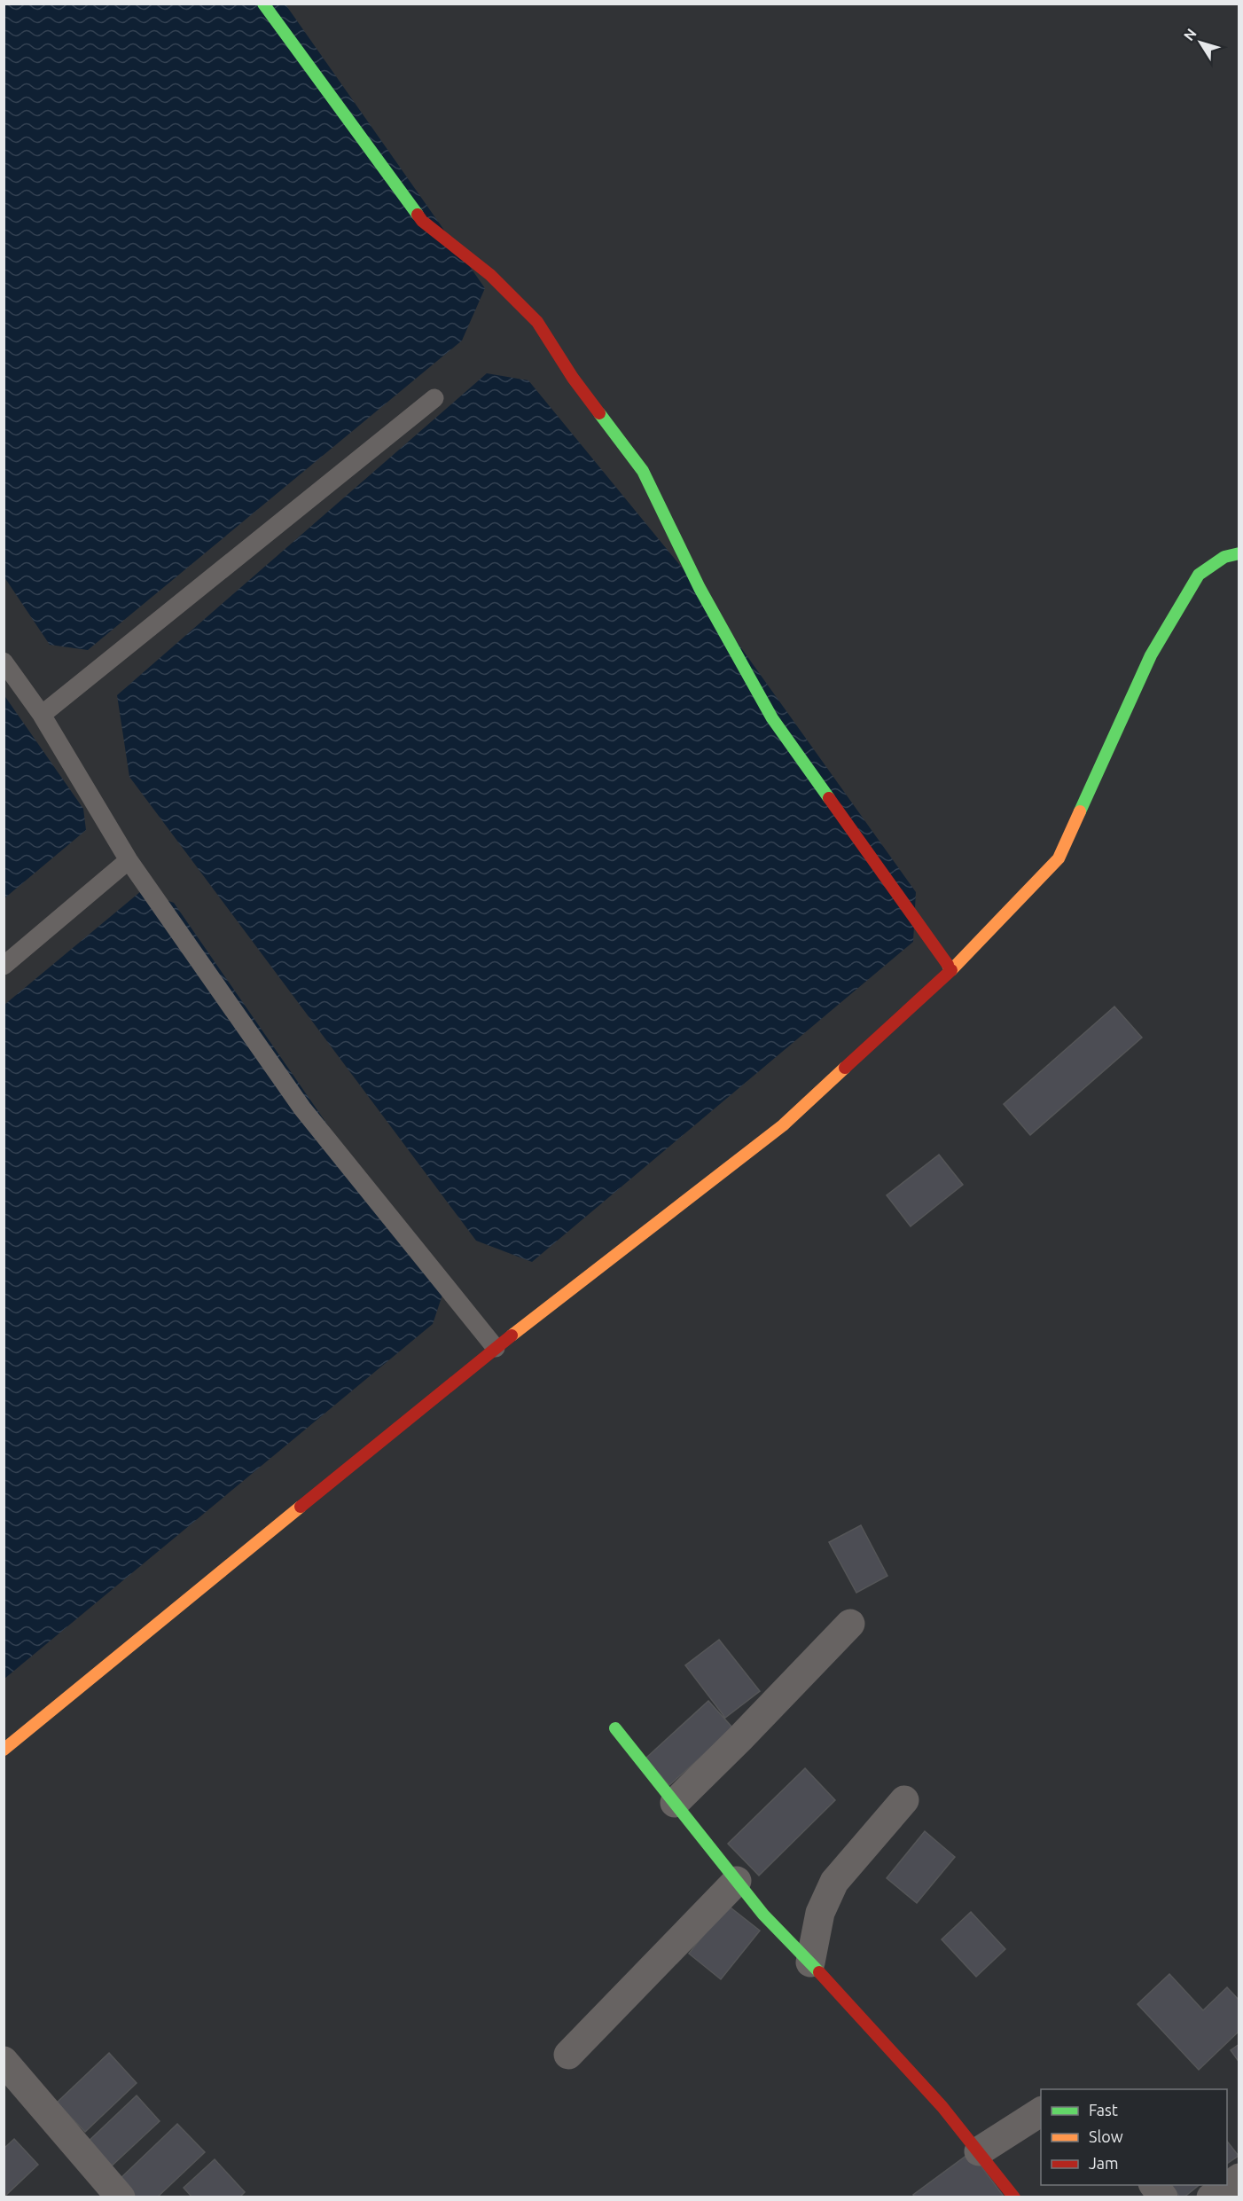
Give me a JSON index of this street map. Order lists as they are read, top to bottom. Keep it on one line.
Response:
{"legend":["Fast","Slow","Jam"],"north":"top left"}
